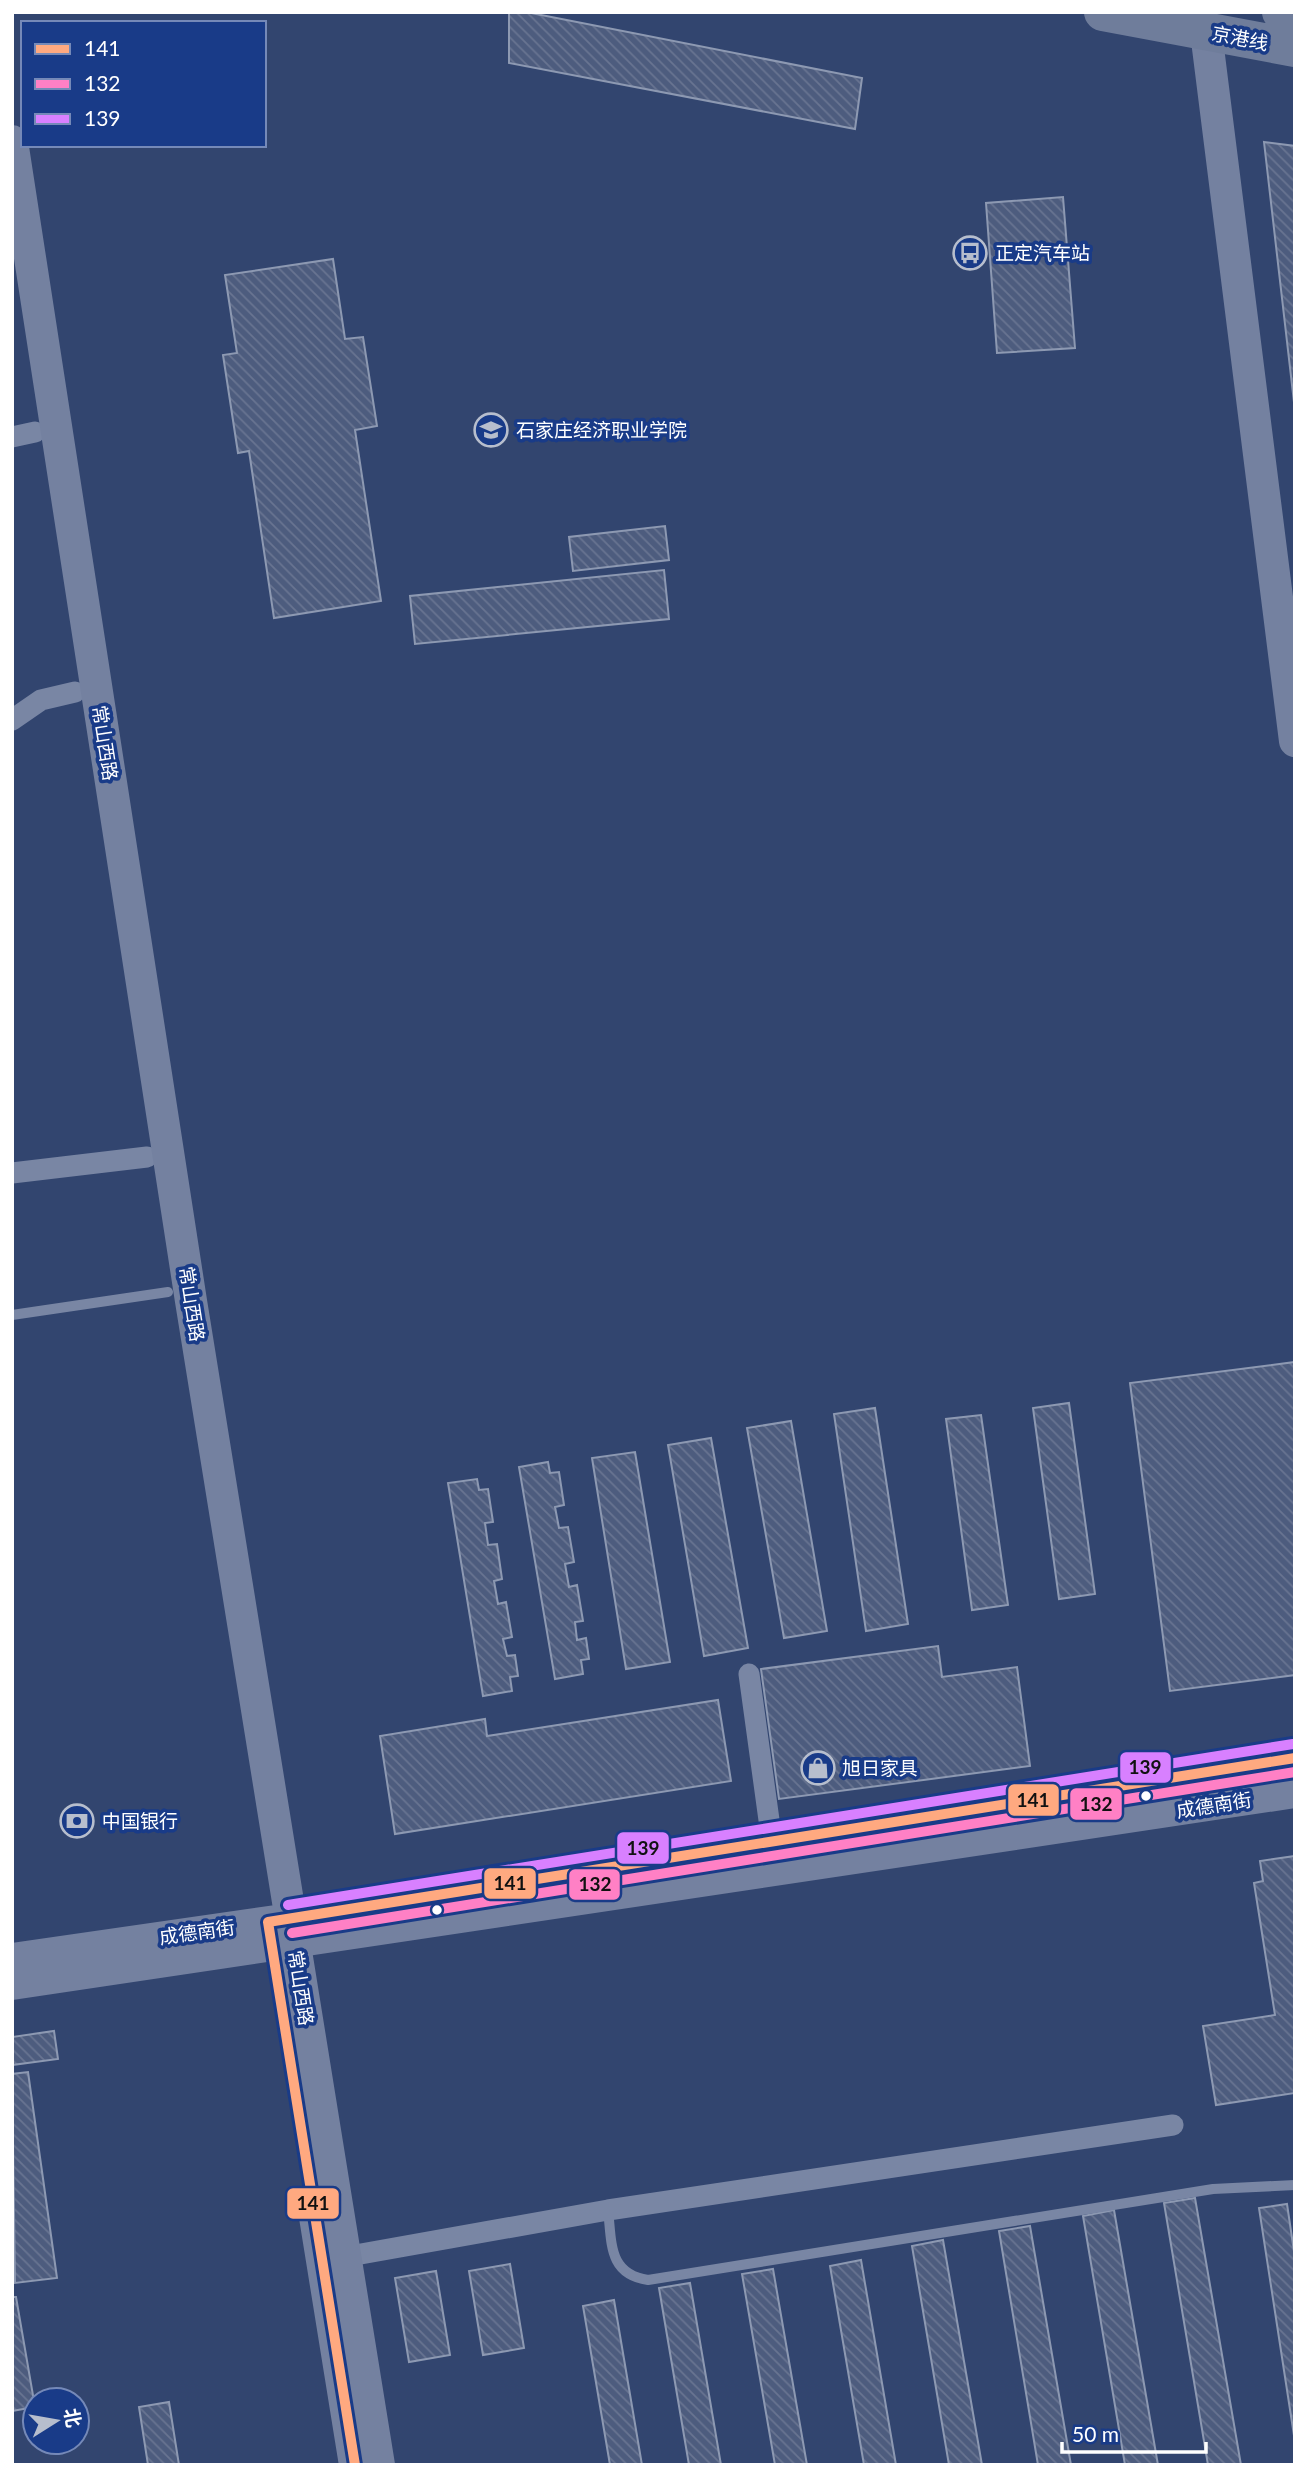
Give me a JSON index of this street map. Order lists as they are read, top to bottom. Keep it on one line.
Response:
{"streets":{"highway":["京港线"],"main road":["常山西路","成德南街"]},"crossings":[["常山西路","成德南街"]],"places":{"bus stop":["正定汽车站"],"school or university":["石家庄经济职业学院"],"shop":["旭日家具"],"bank":["中国银行"]},"lines":["transit line 139","transit line 141","transit line 132"],"legend":["141","132","139"],"scale_bar":"50 m","north":"right"}
